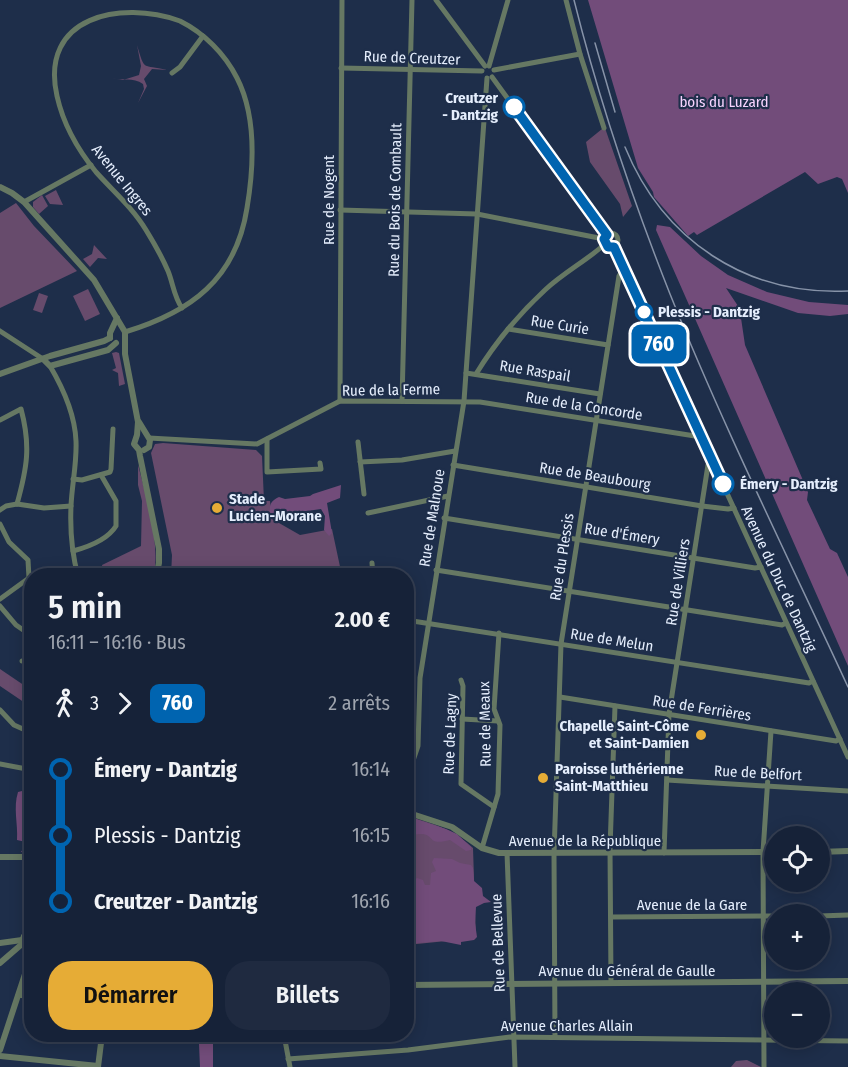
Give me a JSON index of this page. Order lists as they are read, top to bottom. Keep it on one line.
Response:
{"streets":{"street":["Rue de Creutzer","Avenue Ingres","Rue de Nogent","Rue du Bois de Combault","Rue Curie","Rue Raspail","Rue de la Ferme","Rue de la Concorde","Rue de Beaubourg","Rue de Malnoue","Rue d'Émery","Rue du Plessis","Avenue du Duc de Dantzig","Rue de Villiers","Rue de Melun","Rue de Ferrières","Rue de Meaux","Rue de Lagny","Rue de Belfort","Avenue de la République","Avenue de la Gare","Rue de Bellevue","Avenue du Général de Gaulle","Avenue Charles Allain"]},"crossings":[["Rue de Creutzer","Rue de Nogent"],["Rue de Creutzer","Rue du Bois de Combault"],["Rue de Nogent","Rue de la Ferme"],["Rue du Bois de Combault","Rue de la Ferme"],["Rue Curie","Rue du Plessis"],["Rue Raspail","Rue du Plessis"],["Rue de la Ferme","Rue de la Concorde"],["Rue de la Ferme","Rue de Malnoue"],["Rue de la Concorde","Rue de Malnoue"],["Rue de la Concorde","Rue du Plessis"],["Rue de la Concorde","Avenue du Duc de Dantzig"],["Rue de Beaubourg","Rue de Malnoue"],["Rue de Beaubourg","Rue du Plessis"],["Rue de Beaubourg","Avenue du Duc de Dantzig"],["Rue de Beaubourg","Rue de Villiers"],["Rue de Malnoue","Rue d'Émery"],["Rue de Malnoue","Rue de Melun"],["Rue d'Émery","Rue du Plessis"],["Rue d'Émery","Avenue du Duc de Dantzig"],["Rue d'Émery","Rue de Villiers"],["Rue du Plessis","Avenue du Duc de Dantzig"],["Rue du Plessis","Rue de Melun"],["Rue du Plessis","Rue de Ferrières"],["Rue du Plessis","Avenue de la République"],["Rue du Plessis","Avenue du Général de Gaulle"],["Rue du Plessis","Avenue Charles Allain"],["Avenue du Duc de Dantzig","Rue de Villiers"],["Avenue du Duc de Dantzig","Rue de Melun"],["Avenue du Duc de Dantzig","Rue de Ferrières"],["Rue de Villiers","Rue de Melun"],["Rue de Villiers","Rue de Ferrières"],["Rue de Villiers","Rue de Belfort"],["Rue de Villiers","Avenue de la République"],["Rue de Melun","Rue de Meaux"],["Rue de Meaux","Rue de Lagny"],["Rue de Meaux","Avenue de la République"],["Avenue de la République","Rue de Bellevue"],["Rue de Bellevue","Avenue du Général de Gaulle"],["Rue de Bellevue","Avenue Charles Allain"]],"parks":["bois du Luzard"],"places":["Creutzer - Dantzig","Plessis - Dantzig","Émery - Dantzig","Stade Lucien-Morane","Chapelle Saint-Côme et Saint-Damien","Paroisse luthérienne Saint-Matthieu"],"lines":["bus line 760"],"page":{"on_map":"760","heading":["5 min","16:11 – 16:16 · Bus","2.00 €"],"legs":["3","760","2 arrêts"],"list":[{"name":"Émery - Dantzig","value":"16:14"},{"name":"Plessis - Dantzig","value":"16:15"},{"name":"Creutzer - Dantzig","value":"16:16"}],"map_buttons":["+","−"],"buttons":["Démarrer","Billets"]}}
